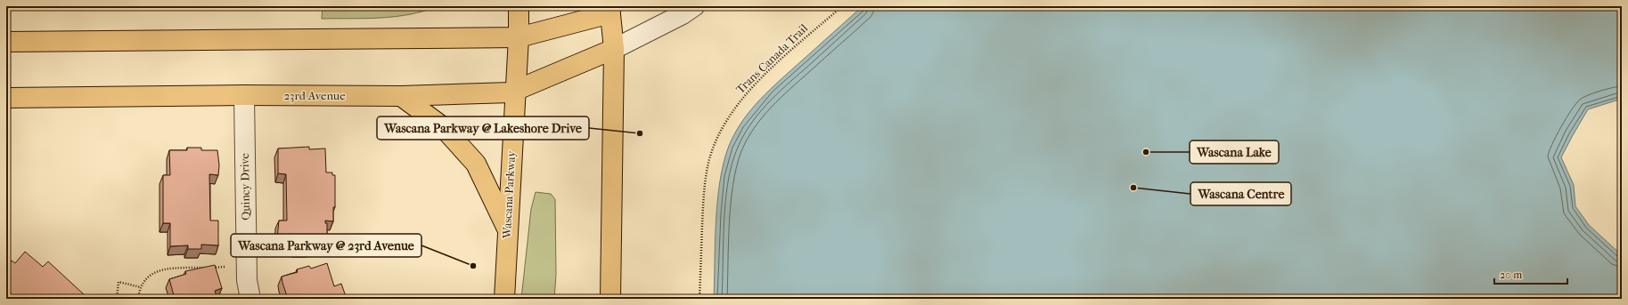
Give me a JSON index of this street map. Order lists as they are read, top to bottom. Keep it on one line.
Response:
{"streets":{"main road":["23rd Avenue","Wascana Parkway"],"street":["Quincy Drive"],"path":["Trans Canada Trail"]},"crossings":[["23rd Avenue","Quincy Drive"],["23rd Avenue","Wascana Parkway"]],"places":["Wascana Parkway @ Lakeshore Drive","Wascana Lake","Wascana Centre","Wascana Parkway @ 23rd Avenue"],"scale_bar":"20 m"}
